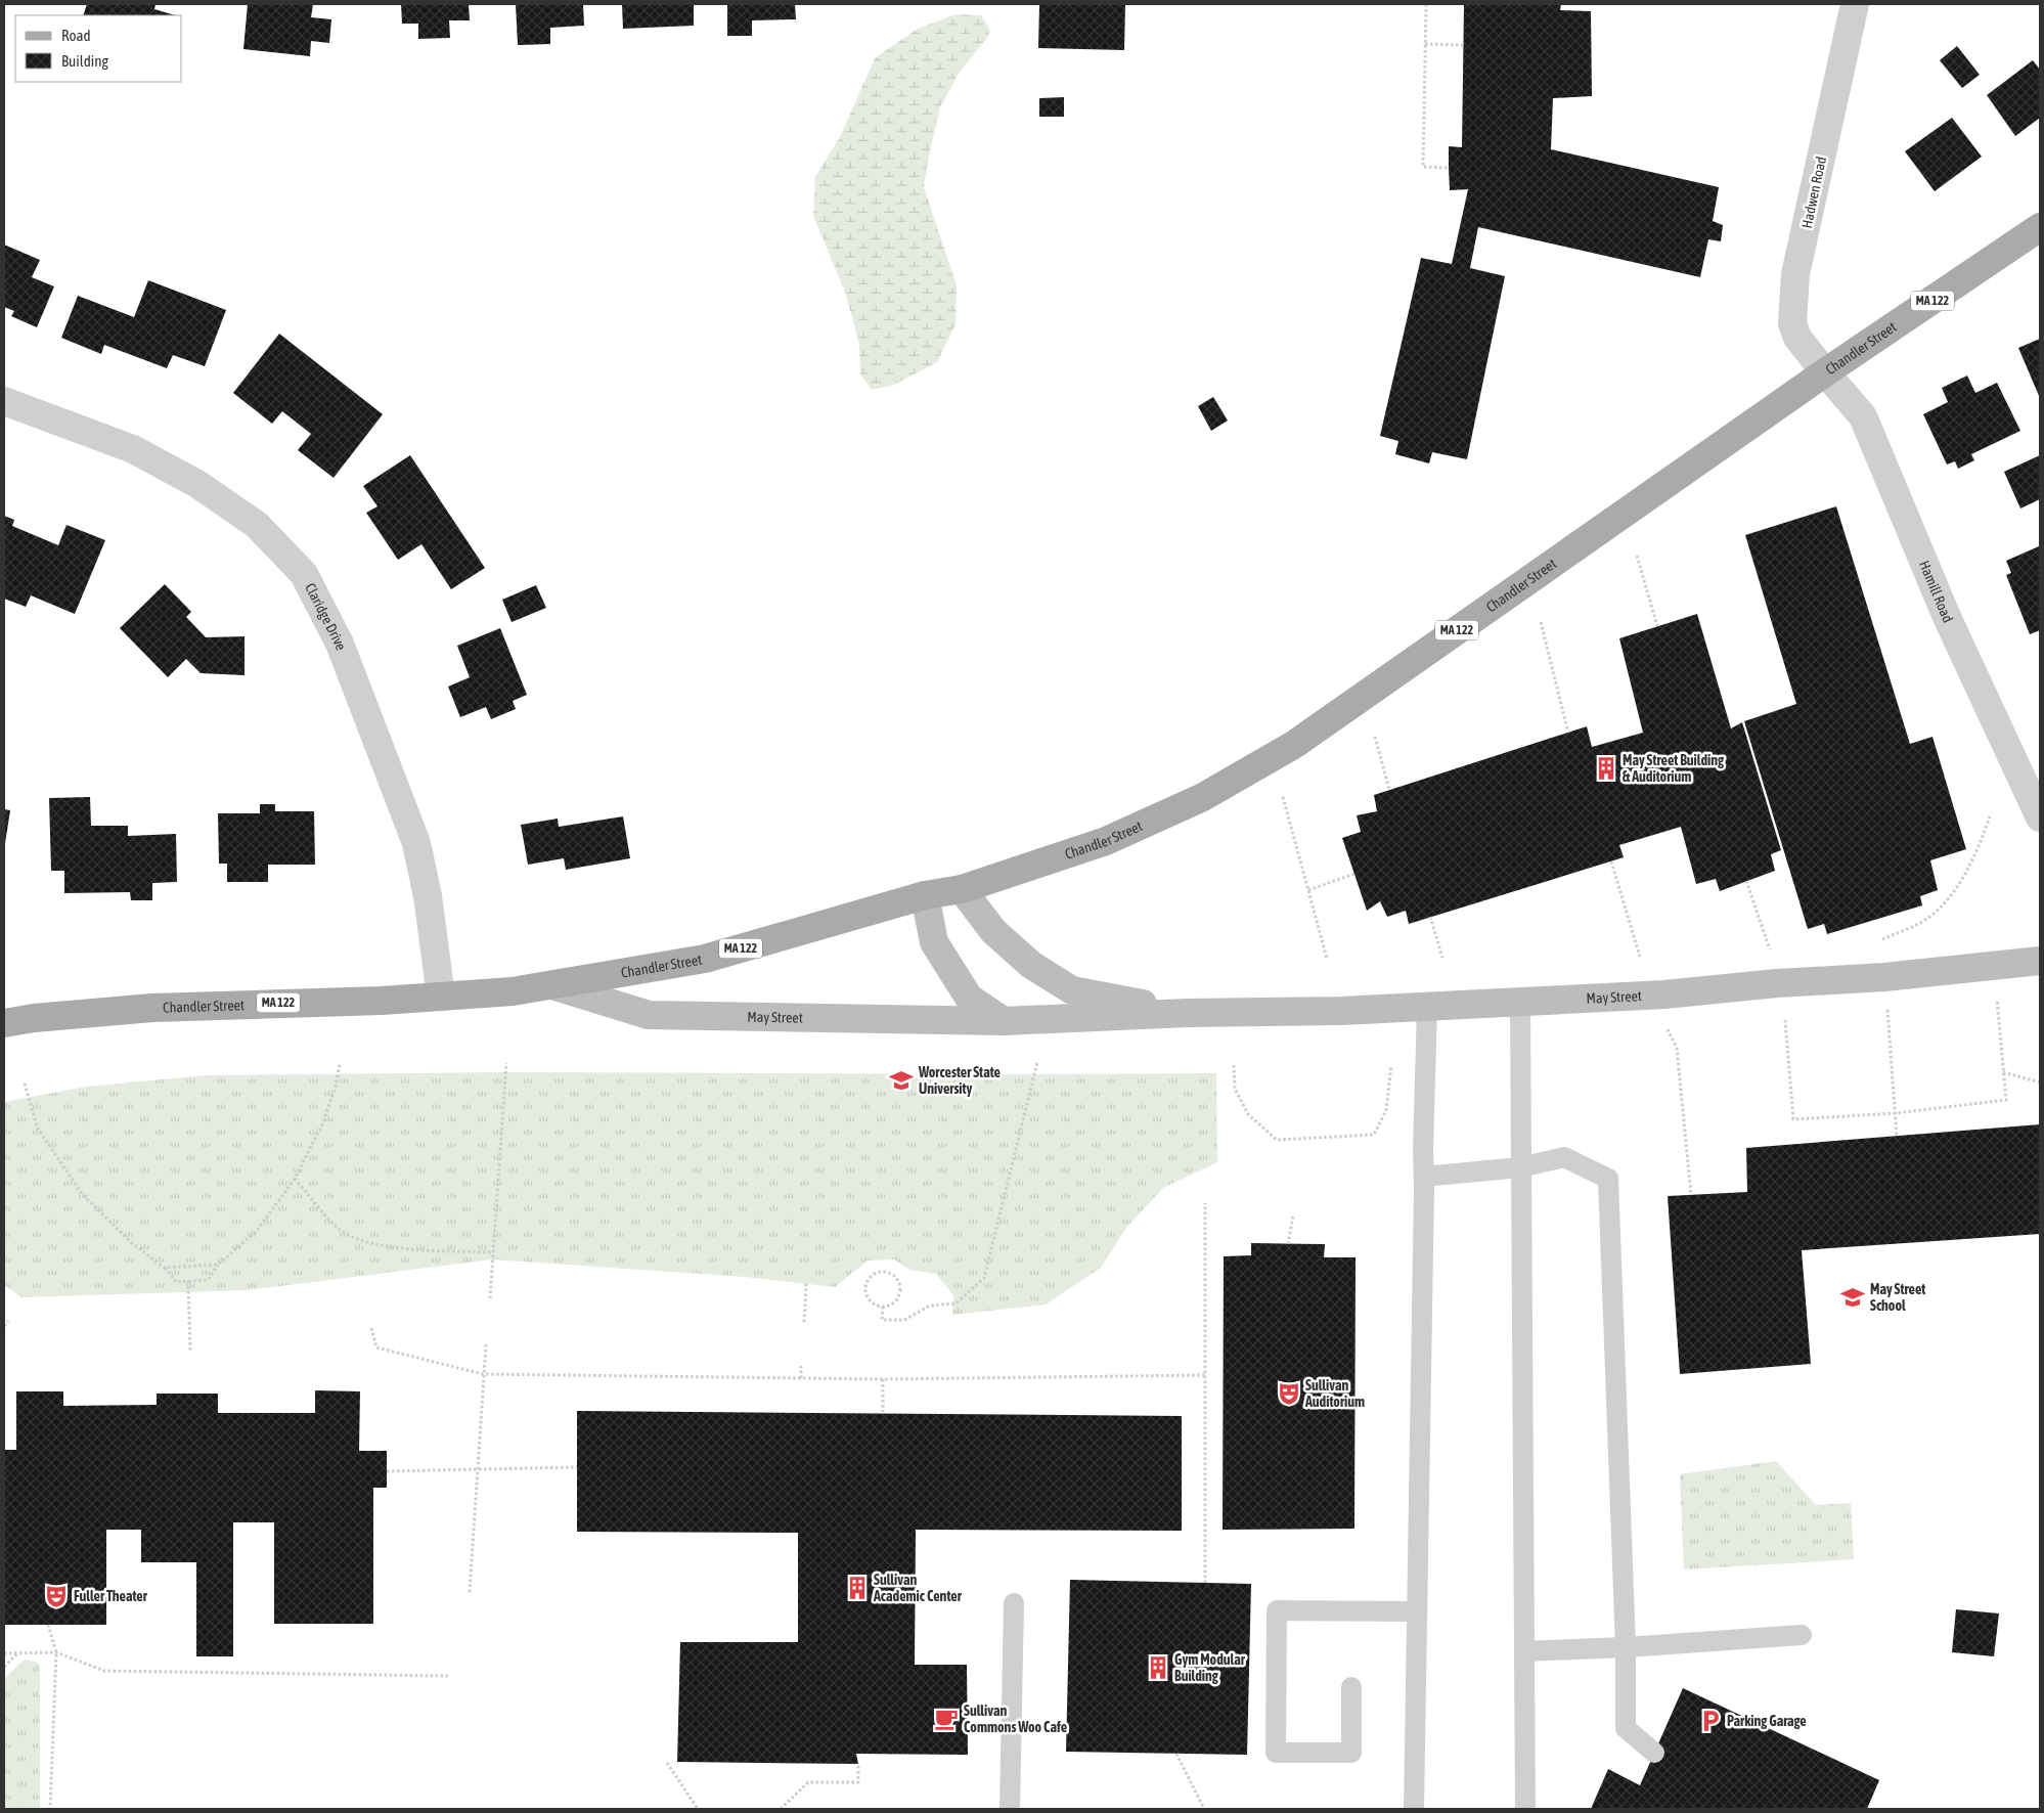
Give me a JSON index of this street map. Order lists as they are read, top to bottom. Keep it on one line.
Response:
{"streets":{"main road":["MA 122","Chandler Street"],"street":["Hadwen Road","Hamill Road","Claridge Drive","May Street"]},"crossings":[["Hadwen Road","Chandler Street"],["Hadwen Road","Hamill Road"],["Chandler Street","Hamill Road"],["Chandler Street","Claridge Drive"],["Chandler Street","May Street"]],"places":{"building":["May Street Building & Auditorium","Sullivan Academic Center","Gym Modular Building"],"school or university":["Worcester State University","May Street School"],"theatre":["Sullivan Auditorium","Fuller Theater"],"cafe":["Sullivan Commons Woo Cafe"],"parking":["Parking Garage"]},"legend":["Road","Building"]}
